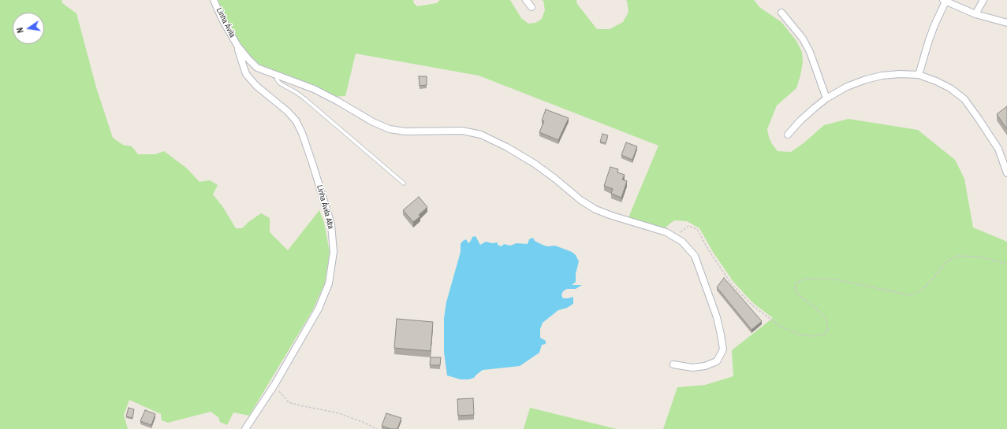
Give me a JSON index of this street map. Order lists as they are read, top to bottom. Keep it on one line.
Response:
{"streets":{"street":["Linha Ávila","Linha Ávila Alta"]},"crossings":[["Linha Ávila","Linha Ávila Alta"]],"north":"left"}
